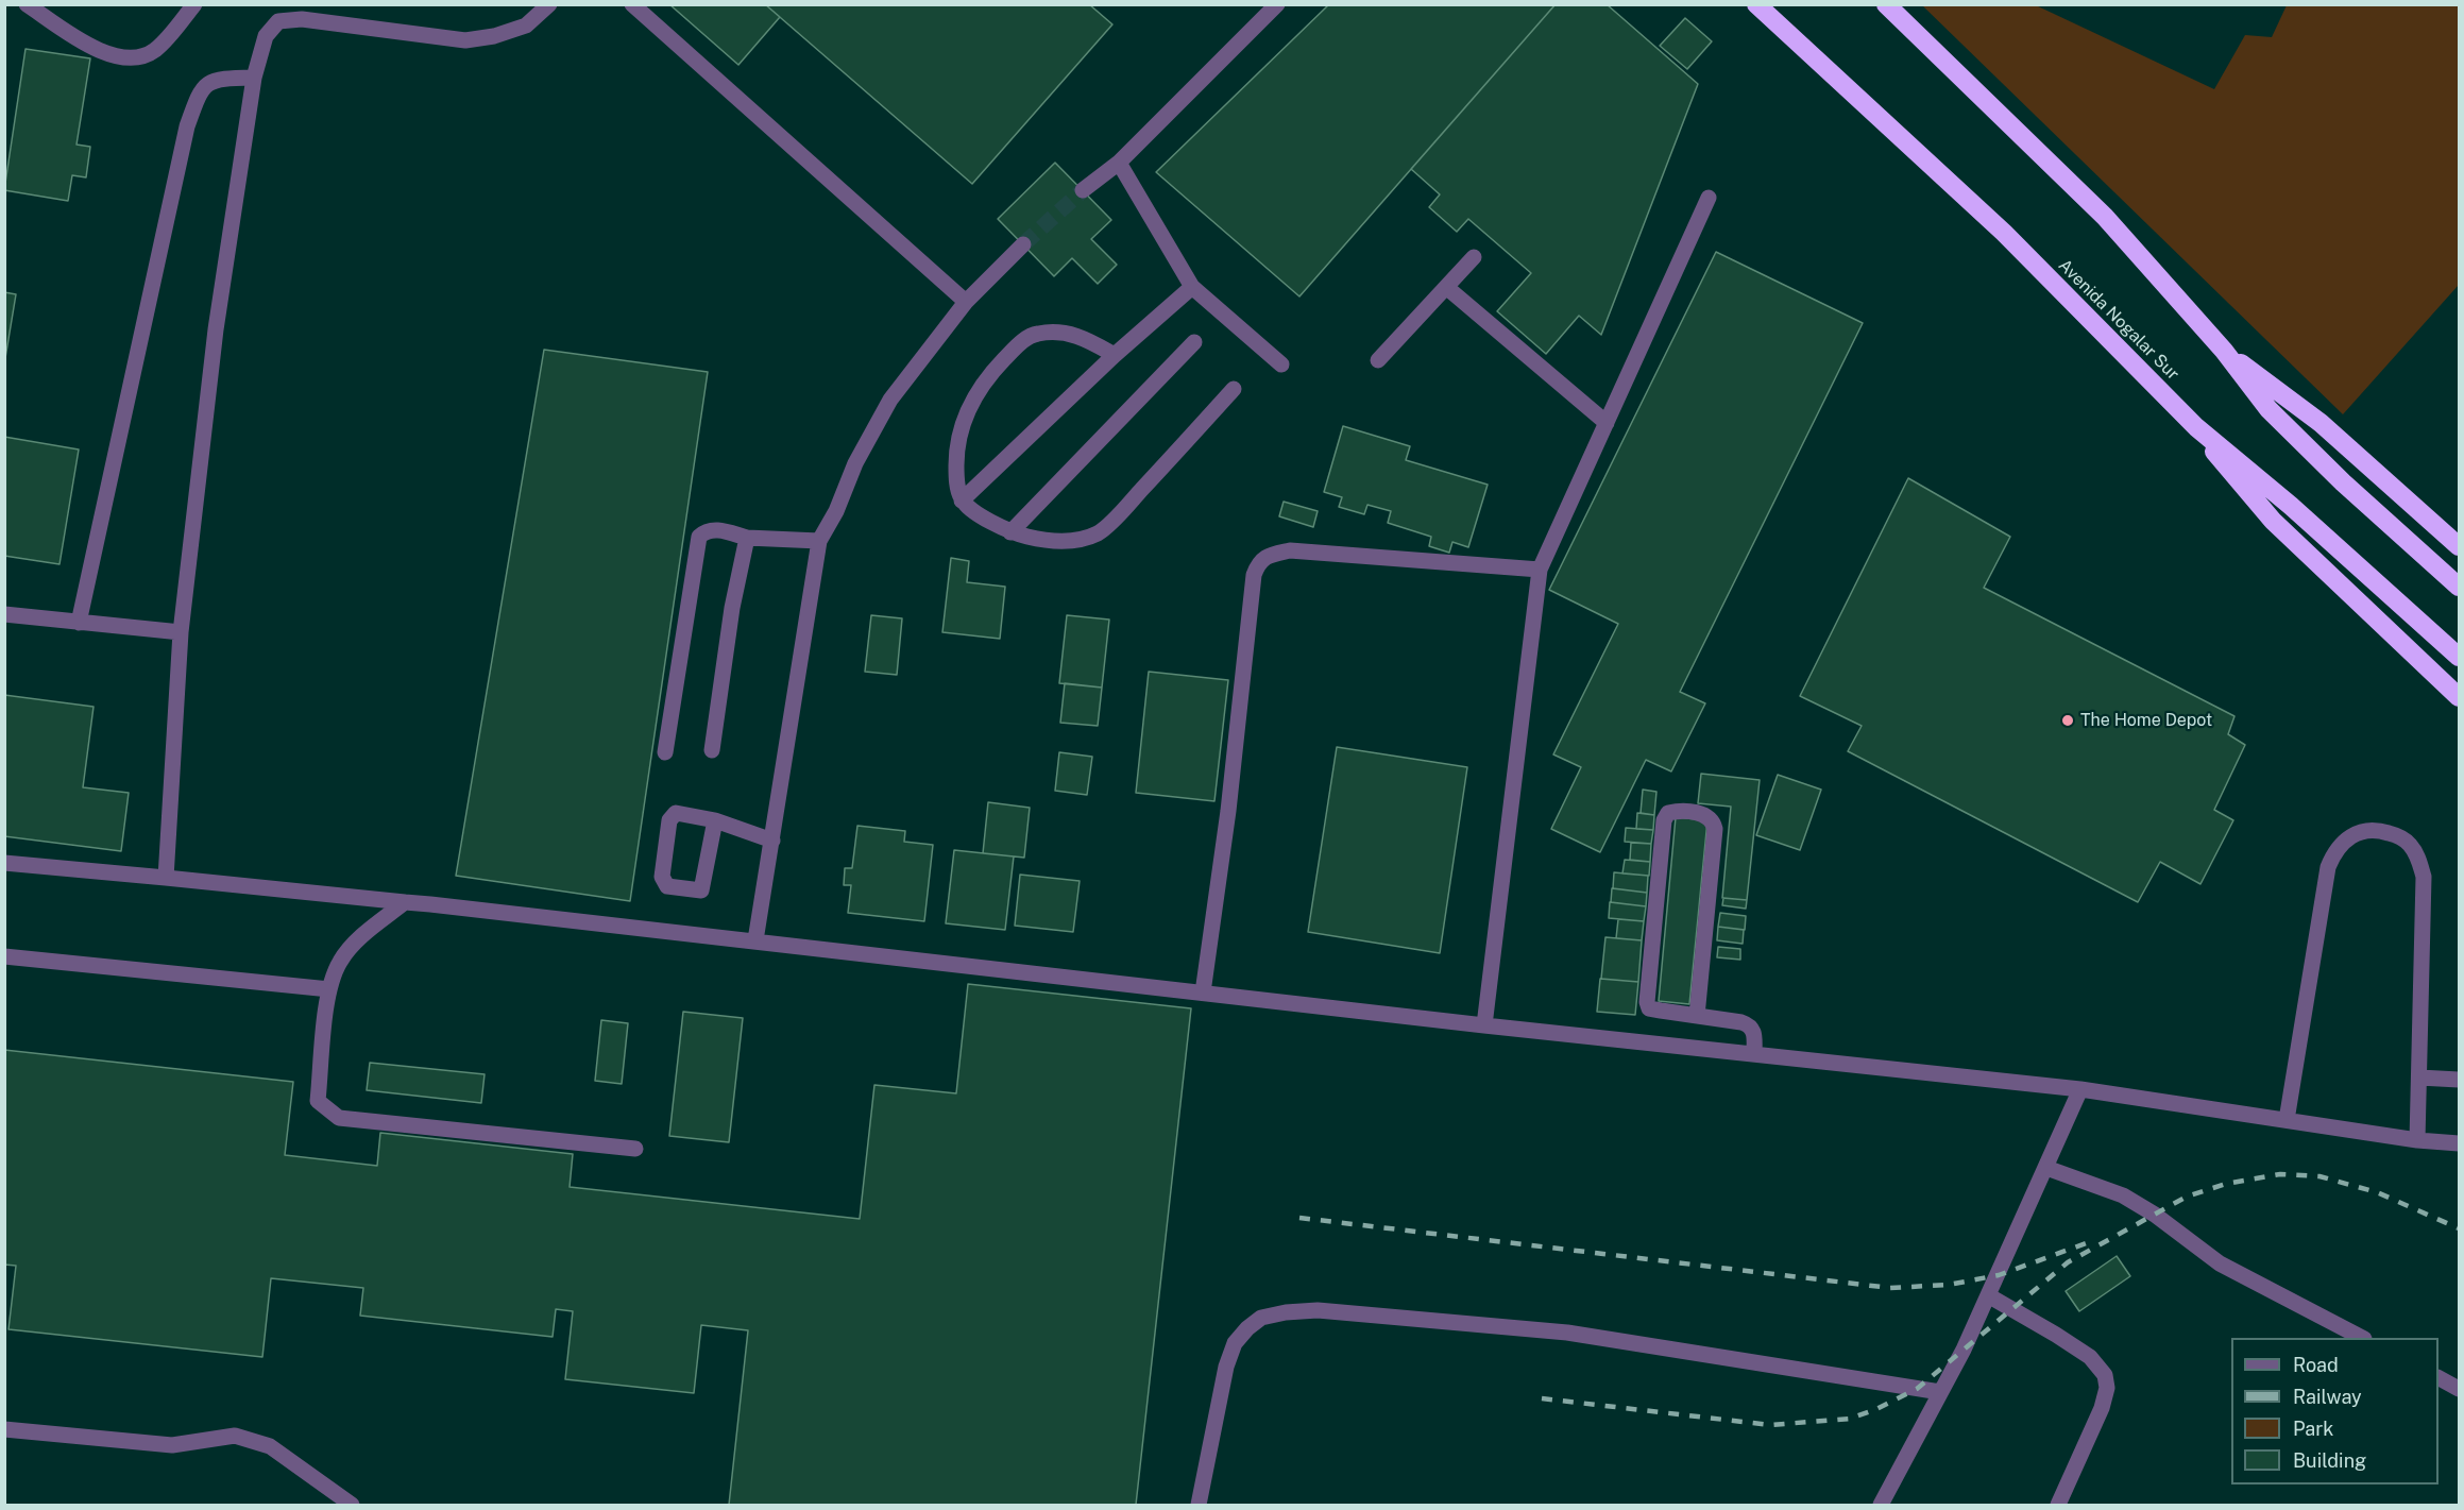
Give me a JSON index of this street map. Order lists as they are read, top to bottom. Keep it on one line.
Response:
{"streets":{"highway":["Avenida Nogalar Sur"]},"places":["The Home Depot"],"legend":["Road","Railway","Park","Building"]}
